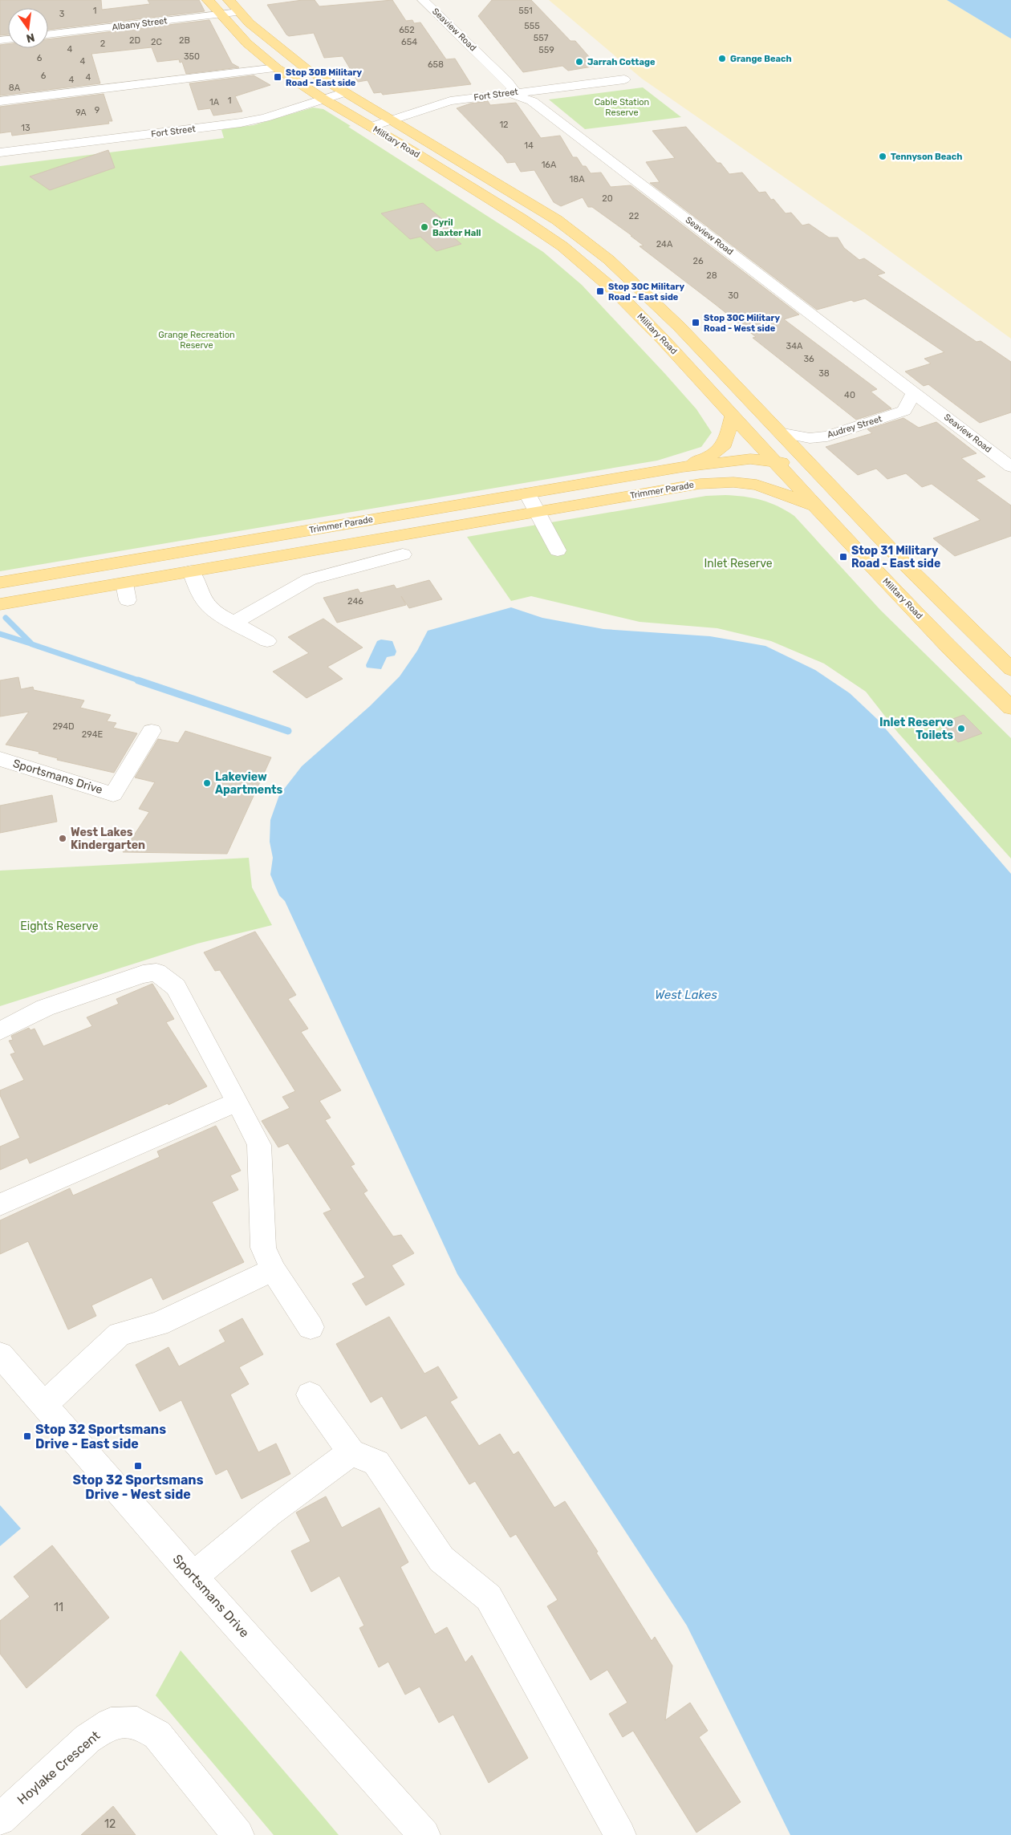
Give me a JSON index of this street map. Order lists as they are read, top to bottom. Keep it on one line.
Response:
{"streets":{"main road":["Military Road","Trimmer Parade"],"street":["Albany Street","Seaview Road","Fort Street","Audrey Street","Sportsmans Drive","Hoylake Crescent"]},"crossings":[["Albany Street","Military Road"],["Seaview Road","Fort Street"],["Seaview Road","Audrey Street"],["Fort Street","Military Road"],["Military Road","Audrey Street"],["Military Road","Trimmer Parade"]],"water":["West Lakes"],"parks":["Cable Station Reserve","Grange Recreation Reserve","Inlet Reserve","Eights Reserve"],"places":{"other":["Grange Beach","Jarrah Cottage","Tennyson Beach","Cyril Baxter Hall","Inlet Reserve Toilets","Lakeview Apartments","West Lakes Kindergarten"],"transit":["Stop 30B Military Road - East side","Stop 30C Military Road - East side","Stop 30C Military Road - West side","Stop 31 Military Road - East side","Stop 32 Sportsmans Drive - East side","Stop 32 Sportsmans Drive - West side"]},"house_numbers":["1","551","3","555","652","557","2D","2B","2C","654","2","4","559","350","6","4","658","6","4","4","8A","1","1A","9","9A","12","13","14","16A","18A","20","22","24A","26","28","30","34A","36","38","40","246","294D","294E","11","12"],"north":"bottom"}
